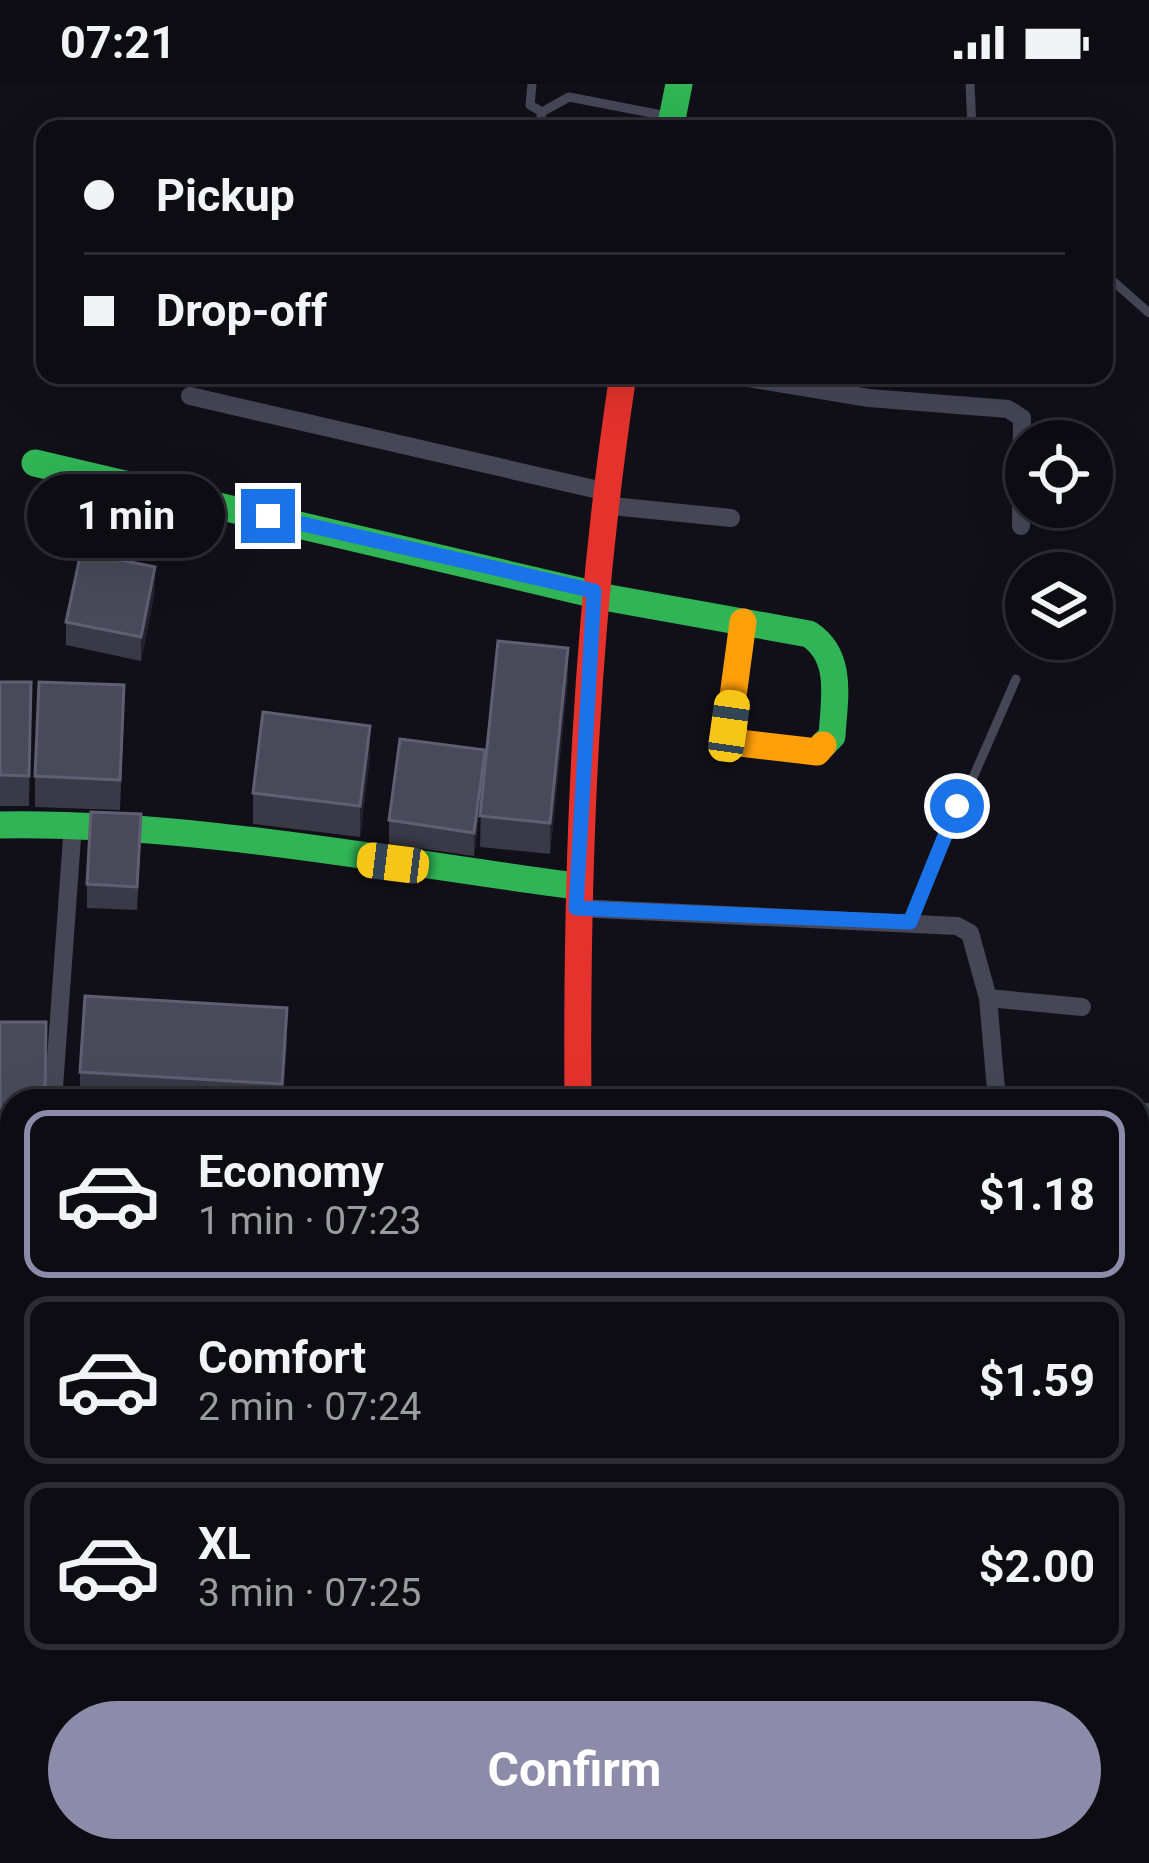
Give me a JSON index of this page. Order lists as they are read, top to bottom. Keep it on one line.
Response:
{"page":{"status":"07:21","banner":["Pickup","Drop-off"],"bubble":"1 min","list":[{"name":"Economy","note":"1 min · 07:23","value":"$1.18"},{"name":"Comfort","note":"2 min · 07:24","value":"$1.59"},{"name":"XL","note":"3 min · 07:25","value":"$2.00"}],"buttons":"Confirm"}}
